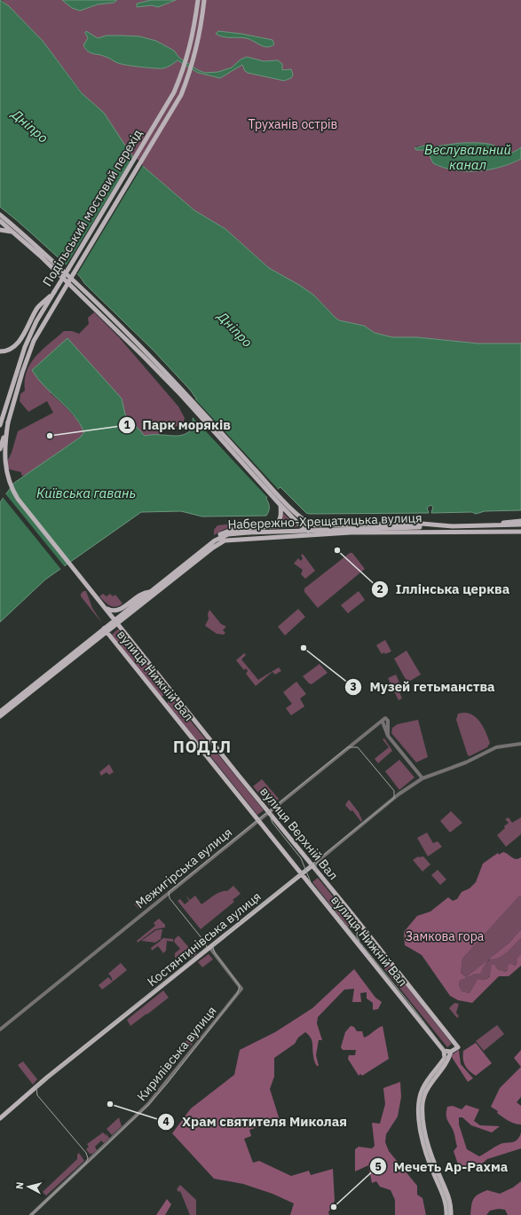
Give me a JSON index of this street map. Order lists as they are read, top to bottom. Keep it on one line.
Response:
{"streets":{"main road":["Подільський мостовий перехід","Набережно-Хрещатицька вулиця","вулиця Нижній Вал","вулиця Верхній Вал","Костянтинівська вулиця"],"street":["Межигірська вулиця","Кирилівська вулиця"]},"crossings":[["Подільський мостовий перехід","вулиця Верхній Вал"],["Набережно-Хрещатицька вулиця","вулиця Нижній Вал"],["Набережно-Хрещатицька вулиця","вулиця Верхній Вал"],["вулиця Нижній Вал","Межигірська вулиця"],["вулиця Нижній Вал","Костянтинівська вулиця"],["вулиця Верхній Вал","Межигірська вулиця"],["вулиця Верхній Вал","Костянтинівська вулиця"],["Костянтинівська вулиця","Кирилівська вулиця"]],"districts":["ПОДІЛ"],"water":["Дніпро","Веслувальний канал","Київська гавань"],"parks":["Труханів острів","Замкова гора"],"places":["Парк моряків","Іллінська церква","Музей гетьманства","Храм святителя Миколая","Мечеть Ар-Рахма"],"north":"left"}
